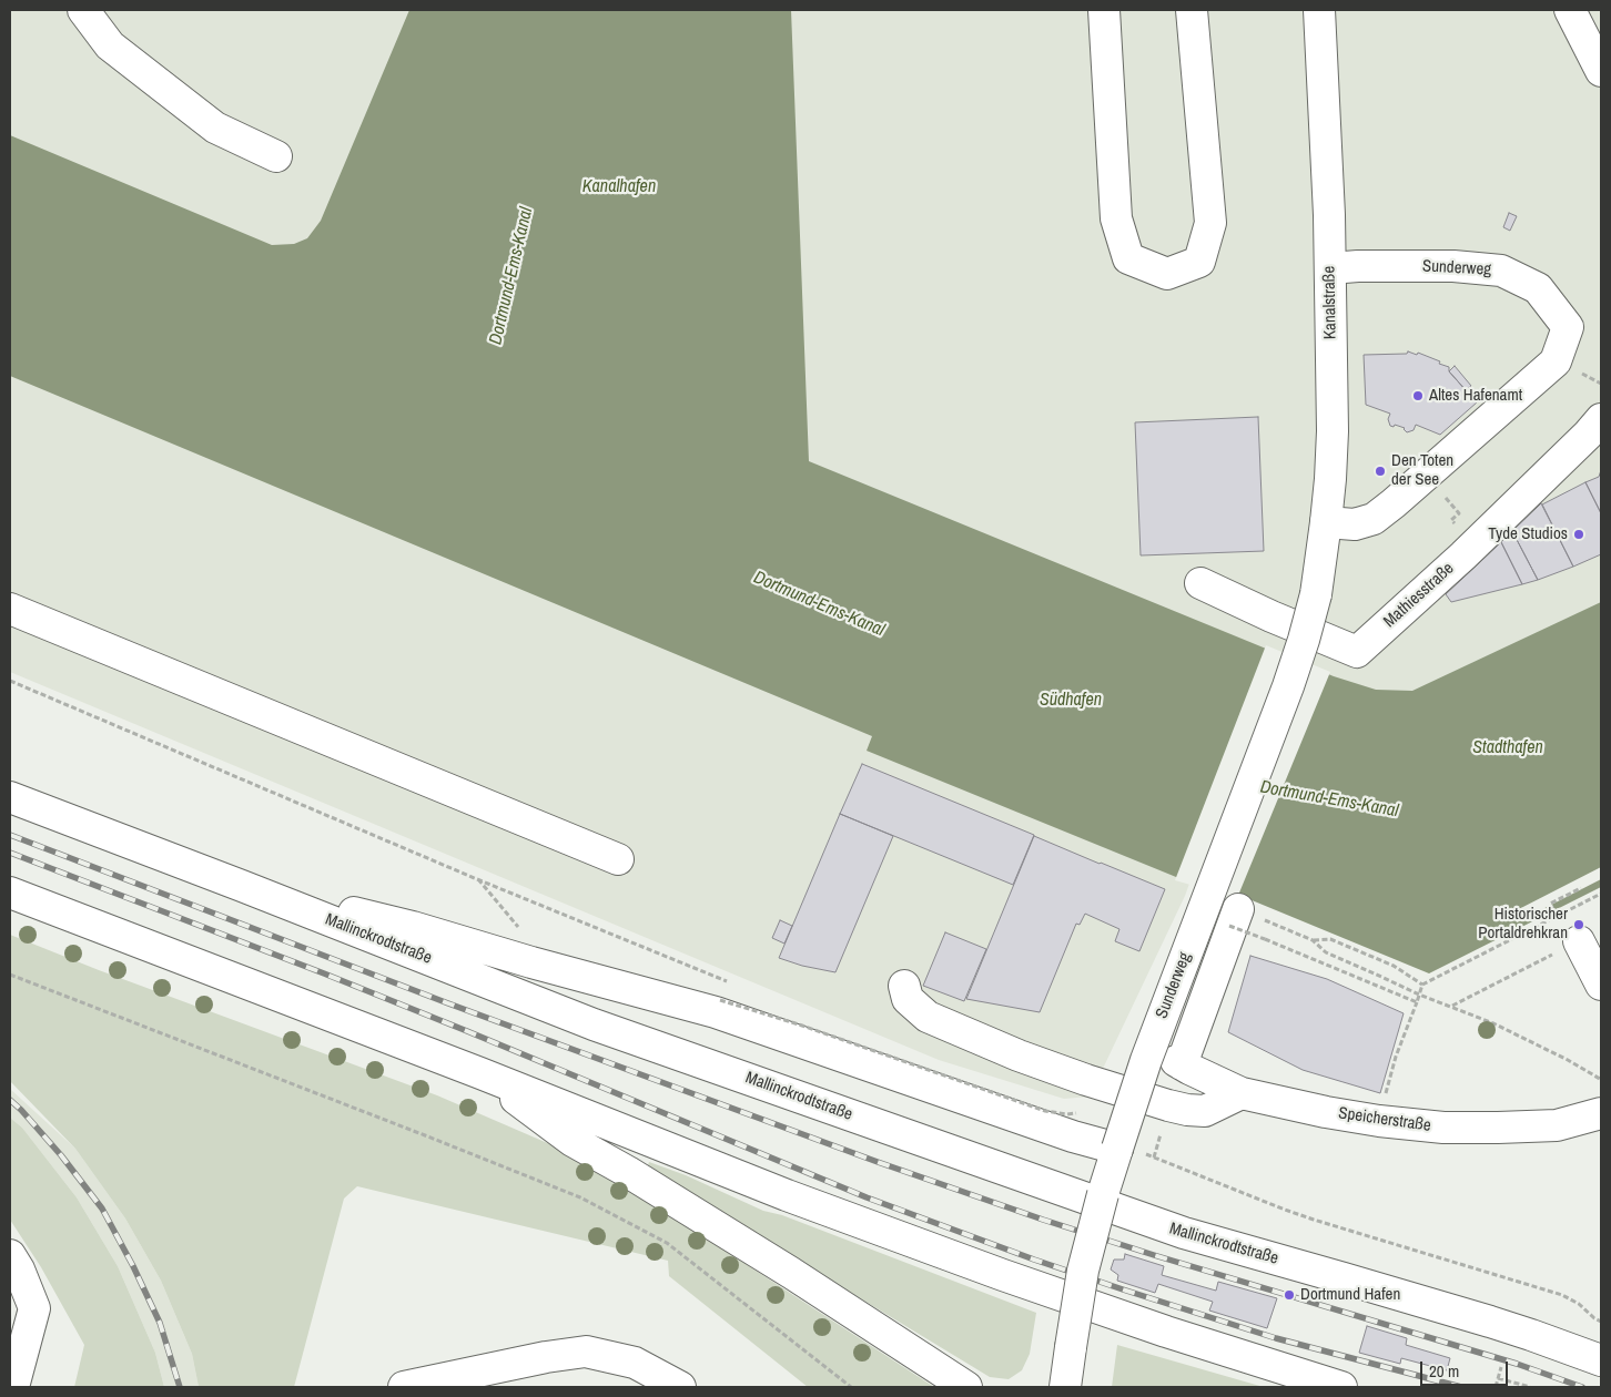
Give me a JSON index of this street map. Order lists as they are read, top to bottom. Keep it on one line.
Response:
{"streets":{"main road":["Sunderweg","Kanalstraße","Mathiesstraße","Mallinckrodtstraße","Speicherstraße"]},"crossings":[["Sunderweg","Kanalstraße"]],"water":["Kanalhafen","Dortmund-Ems-Kanal","Südhafen","Stadthafen"],"places":["Altes Hafenamt","Den Toten der See","Tyde Studios","Historischer Portaldrehkran","Dortmund Hafen"],"scale_bar":"20 m"}
